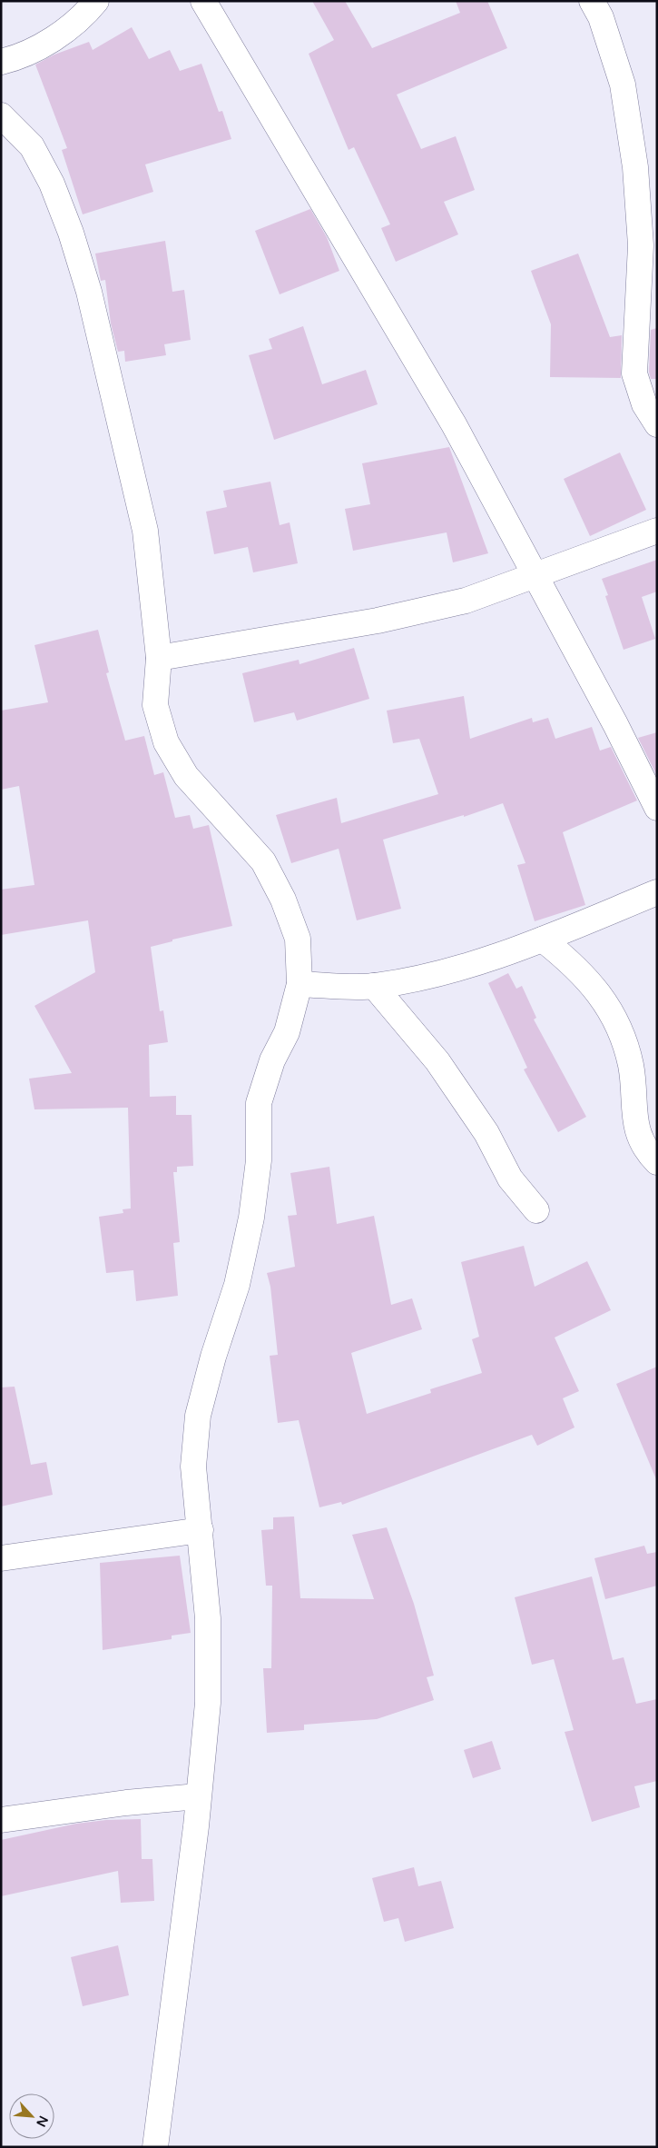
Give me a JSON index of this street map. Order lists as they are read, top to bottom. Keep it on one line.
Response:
{"north":"bottom right"}
